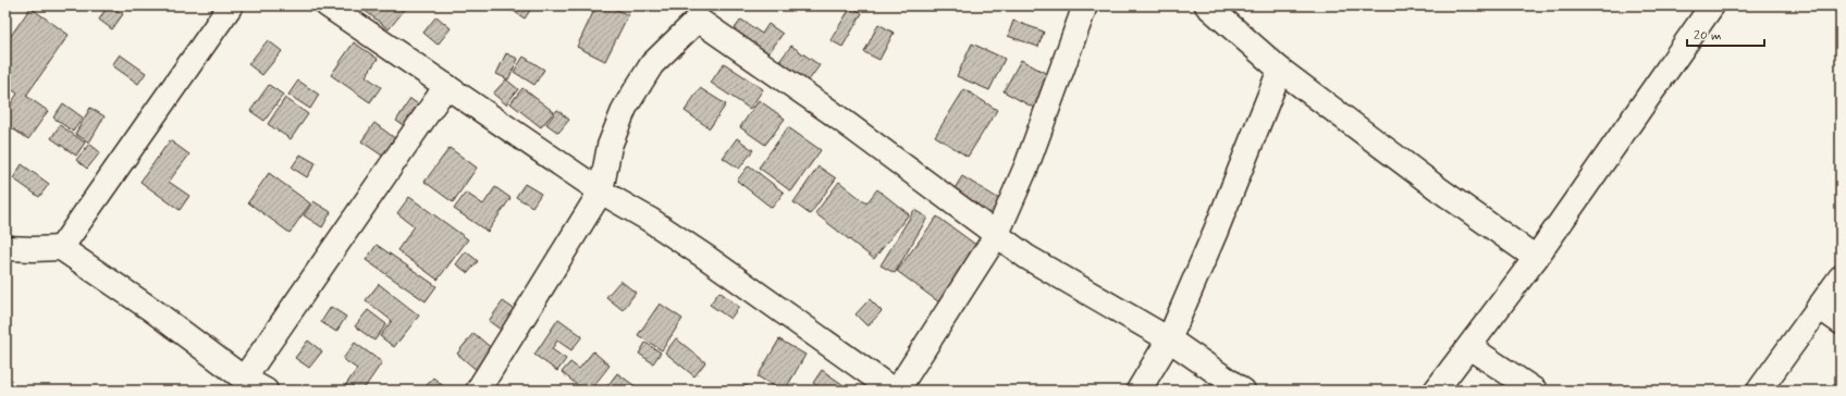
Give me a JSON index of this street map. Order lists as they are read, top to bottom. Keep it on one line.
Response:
{"scale_bar":"20 m"}
